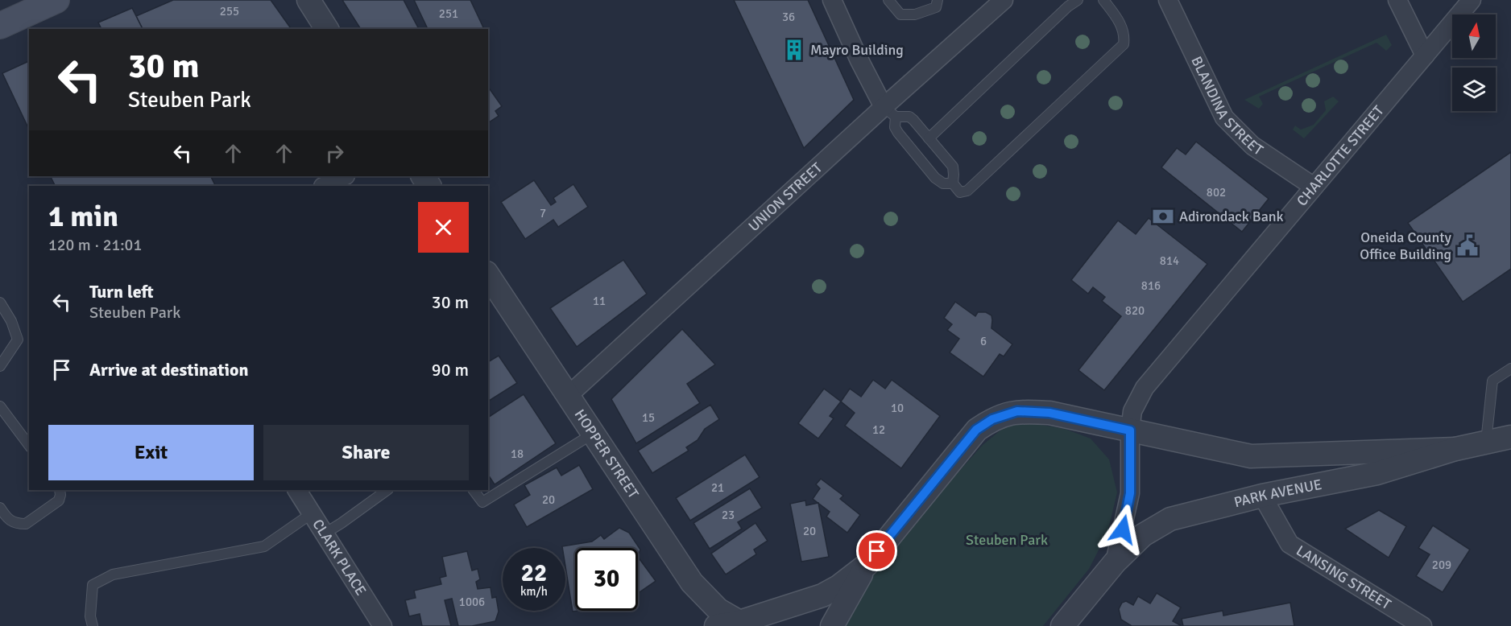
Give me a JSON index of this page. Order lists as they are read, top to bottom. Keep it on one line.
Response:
{"streets":{"street":["BLANDINA STREET","CHARLOTTE STREET","UNION STREET","HOPPER STREET","PARK AVENUE","CLARK PLACE","LANSING STREET"]},"crossings":[["BLANDINA STREET","CHARLOTTE STREET"],["CHARLOTTE STREET","PARK AVENUE"],["UNION STREET","HOPPER STREET"],["PARK AVENUE","LANSING STREET"]],"parks":["Steuben Park"],"places":{"building":["Mayro Building"],"bank":["Adirondack Bank"],"public building":["Oneida County Office Building"]},"house_numbers":["255","251","36","802","7","814","816","11","820","6","10","15","12","18","21","20","23","20","209","1006"],"north":"top","page":{"turn":["30 m","Steuben Park"],"heading":["1 min","120 m · 21:01"],"list":[{"name":"Turn left","note":"Steuben Park","value":"30 m"},{"name":"Arrive at destination","value":"90 m"}],"buttons":["Exit","Share"],"speed":"22 km/h","limit":"30"}}
